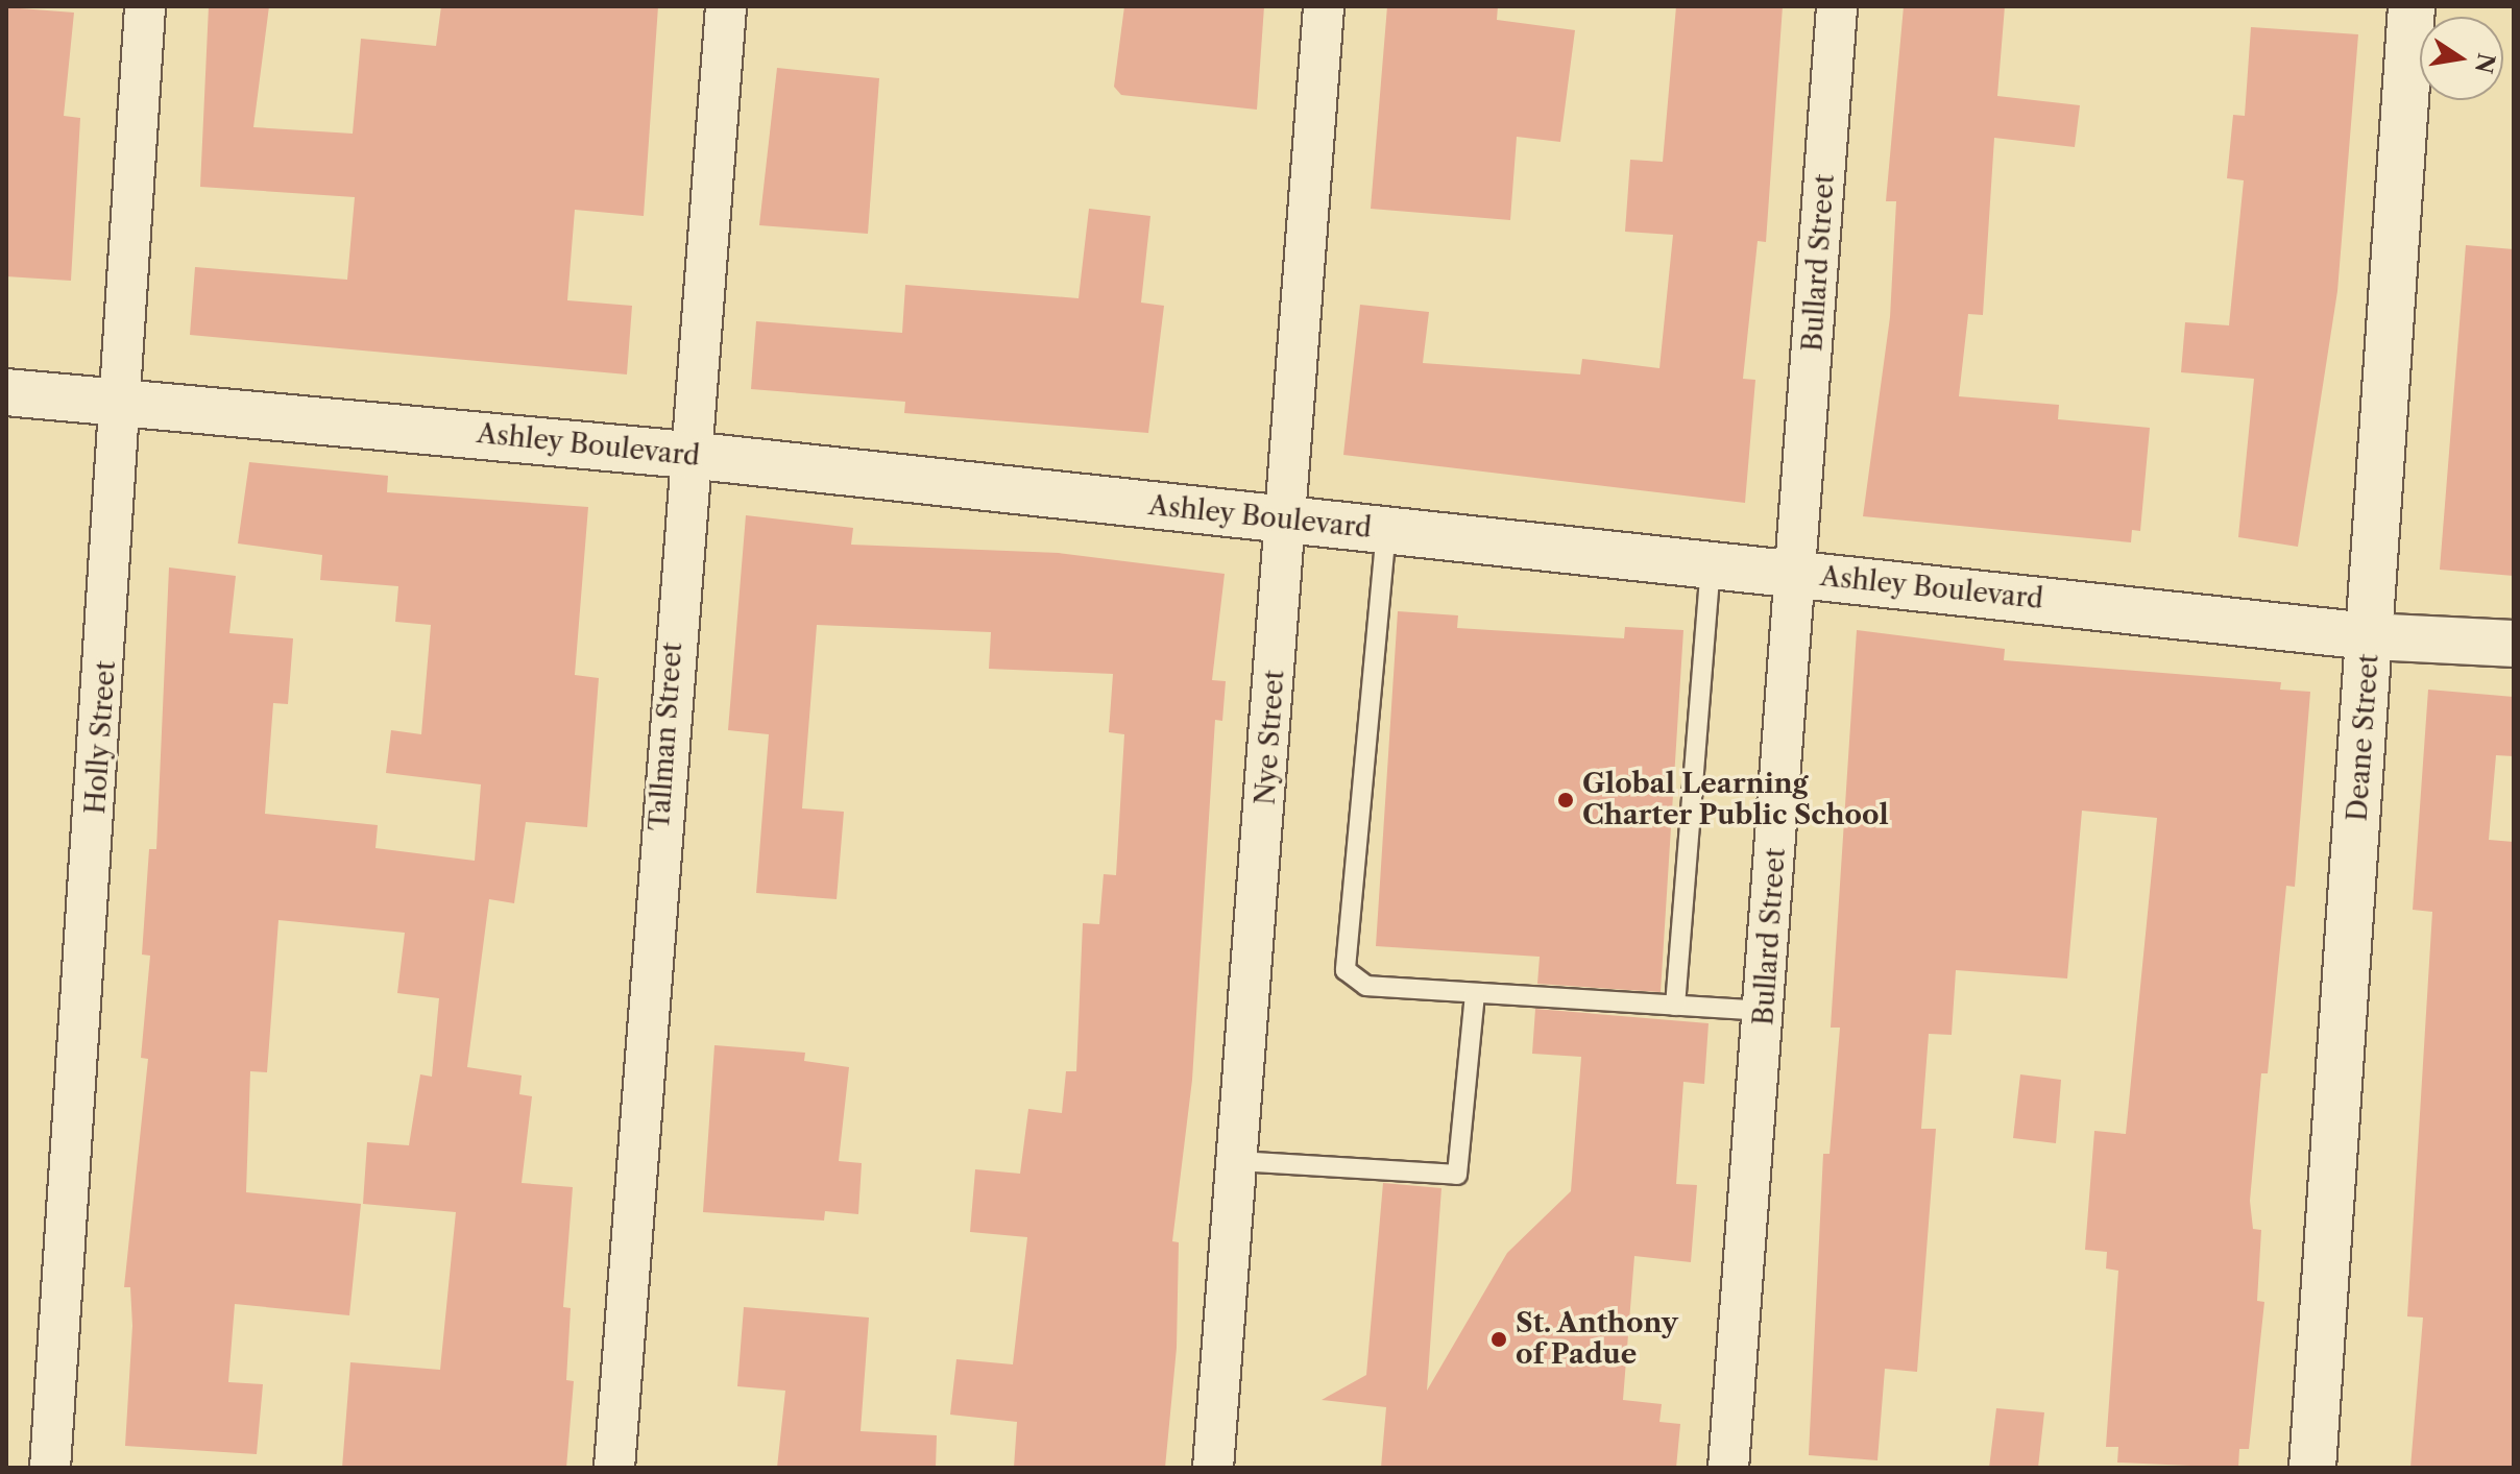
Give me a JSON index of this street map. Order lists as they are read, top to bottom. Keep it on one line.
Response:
{"streets":{"main road":["Ashley Boulevard","Deane Street"],"street":["Bullard Street","Tallman Street","Holly Street","Nye Street"]},"crossings":[["Bullard Street","Ashley Boulevard"],["Ashley Boulevard","Tallman Street"],["Ashley Boulevard","Holly Street"],["Ashley Boulevard","Nye Street"],["Ashley Boulevard","Deane Street"]],"places":["Global Learning Charter Public School","St. Anthony of Padue"],"north":"right"}
